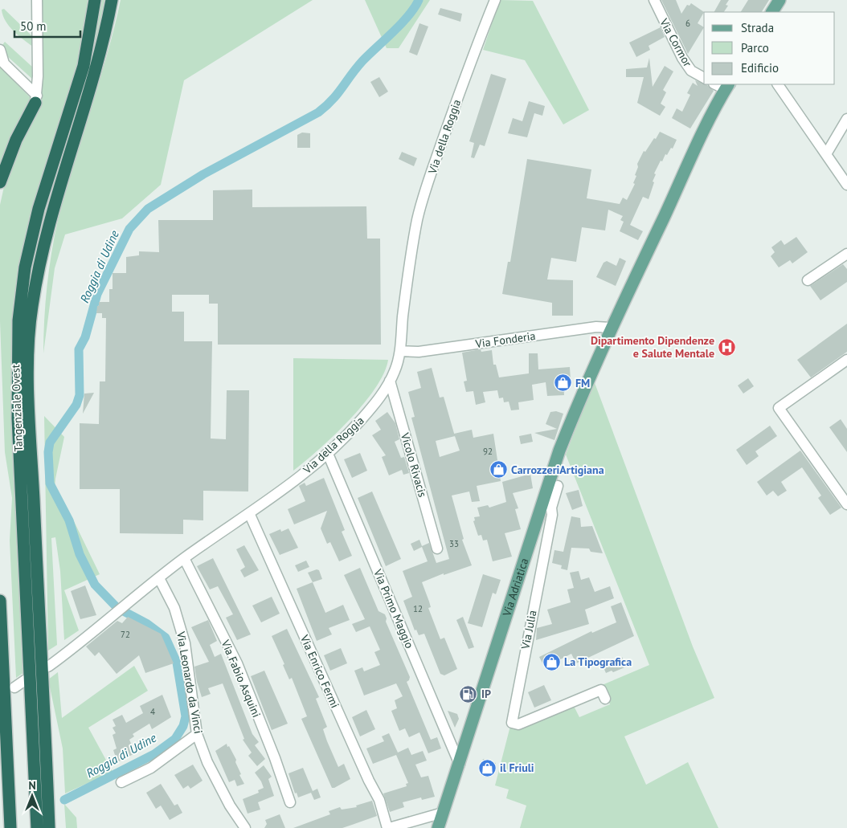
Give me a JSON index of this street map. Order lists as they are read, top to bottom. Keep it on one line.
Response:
{"streets":{"highway":["Tangenziale Ovest"],"main road":["Via Adriatica"],"street":["Via Cormor","Via della Roggia","Via Fonderia","Vicolo Rivacis","Via Primo Maggio","Via Julia","Via Enrico Fermi","Via Fabio Asquini","Via Leonardo da Vinci"]},"crossings":[["Via della Roggia","Via Fonderia"],["Via della Roggia","Vicolo Rivacis"],["Via della Roggia","Via Primo Maggio"],["Via della Roggia","Via Enrico Fermi"],["Via della Roggia","Via Fabio Asquini"],["Via della Roggia","Via Leonardo da Vinci"],["Via Fonderia","Via Adriatica"],["Via Adriatica","Via Primo Maggio"],["Via Adriatica","Via Julia"]],"water":["Roggia di Udine"],"places":{"hospital":["Dipartimento Dipendenze e Salute Mentale"],"shop":["FM","CarrozzeriArtigiana","La Tipografica","il Friuli"],"fuel station":["IP"]},"house_numbers":["6","92","33","12","72","4"],"legend":["Strada","Parco","Edificio"],"scale_bar":"50 m","north":"top"}
